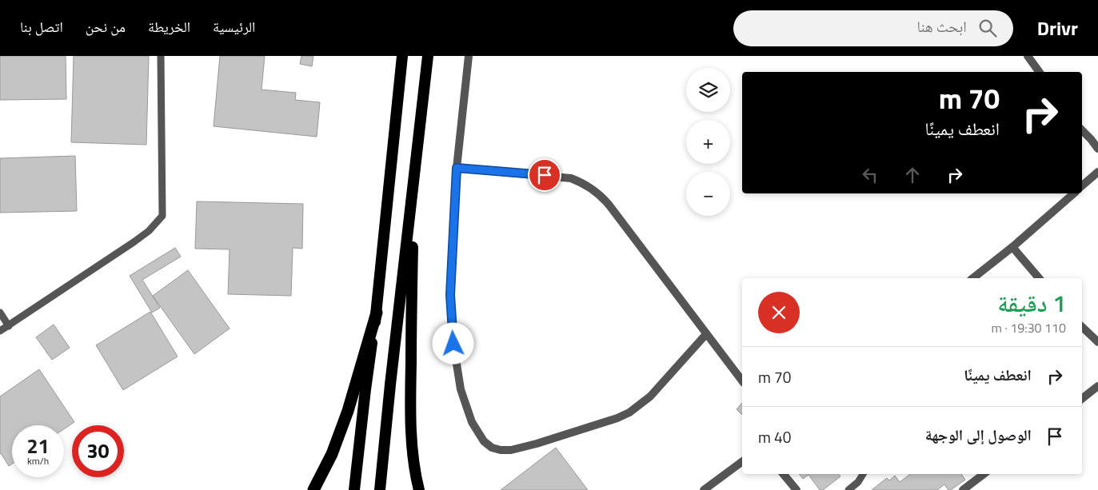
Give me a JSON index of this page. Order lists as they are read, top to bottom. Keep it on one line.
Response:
{"page":{"header":"Drivr","search":"ابحث هنا","nav":["الرئيسية","الخريطة","من نحن","اتصل بنا"],"map_buttons":["+","−"],"turn":["70 m","انعطف يمينًا"],"heading":["1 دقيقة","110 m · 19:30"],"list":[{"name":"انعطف يمينًا","value":"70 m"},{"name":"الوصول إلى الوجهة","value":"40 m"}],"speed":"21 km/h","limit":"30"}}
